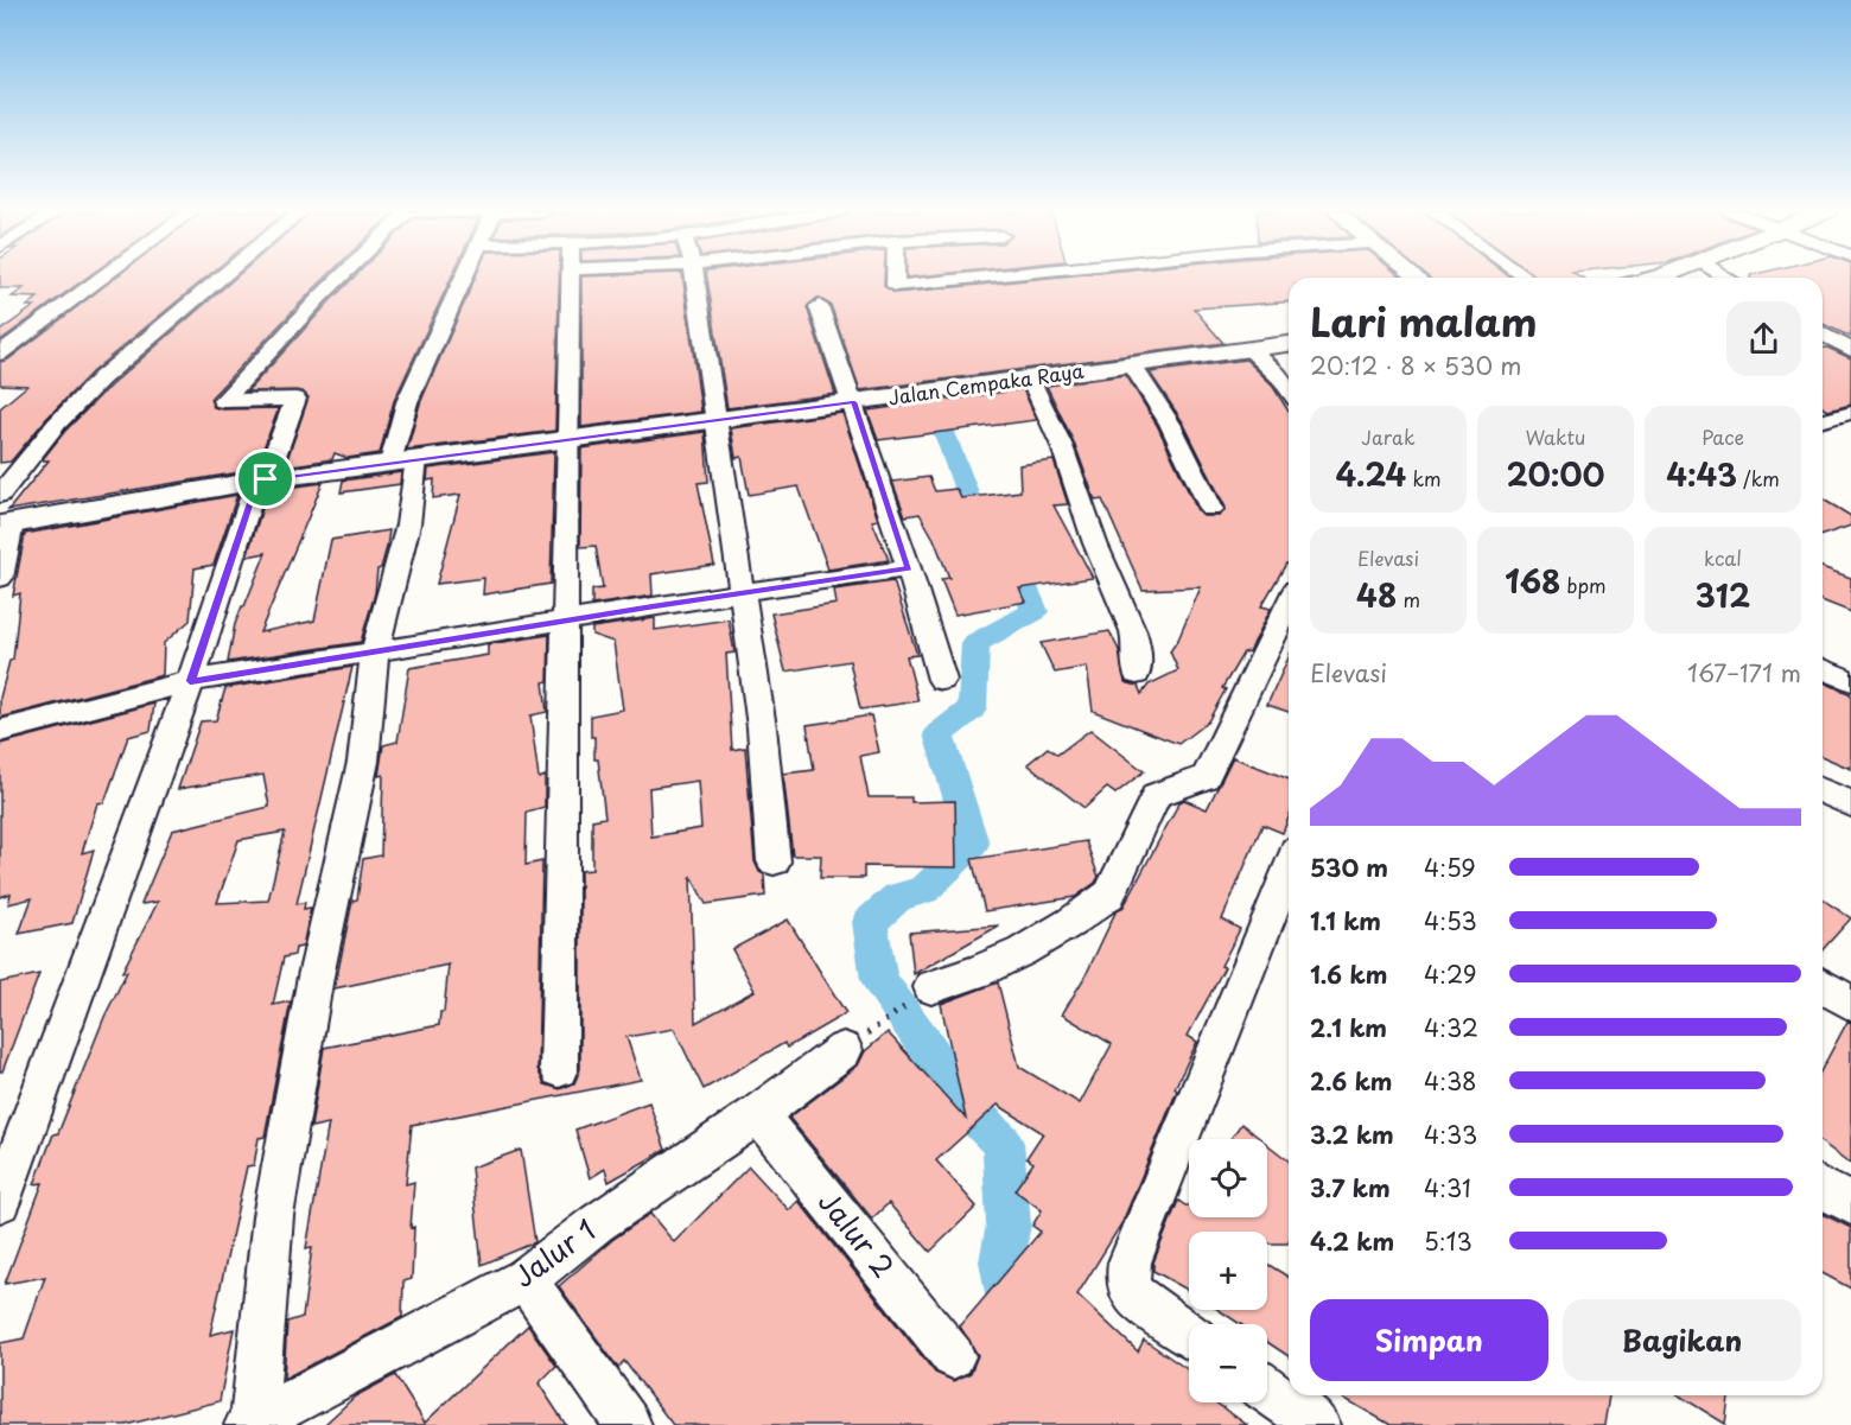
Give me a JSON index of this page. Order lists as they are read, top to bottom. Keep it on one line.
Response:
{"streets":{"street":["Jalan Cempaka Raya","Jalur 2","Jalur 1"]},"crossings":[["Jalur 2","Jalur 1"]],"page":{"heading":["Lari malam","20:12 · 8 × 530 m"],"stats":[["Jarak","4.24 km"],["Waktu","20:00"],["Pace","4:43 /km"],["Elevasi","48 m"],["168 bpm"],["kcal","312"]],"chart":["Elevasi","167–171 m"],"list":[{"name":"530 m","note":"4:59"},{"name":"1.1 km","note":"4:53"},{"name":"1.6 km","note":"4:29"},{"name":"2.1 km","note":"4:32"},{"name":"2.6 km","note":"4:38"},{"name":"3.2 km","note":"4:33"},{"name":"3.7 km","note":"4:31"},{"name":"4.2 km","note":"5:13"}],"map_buttons":["+","−"],"buttons":["Simpan","Bagikan"]}}
